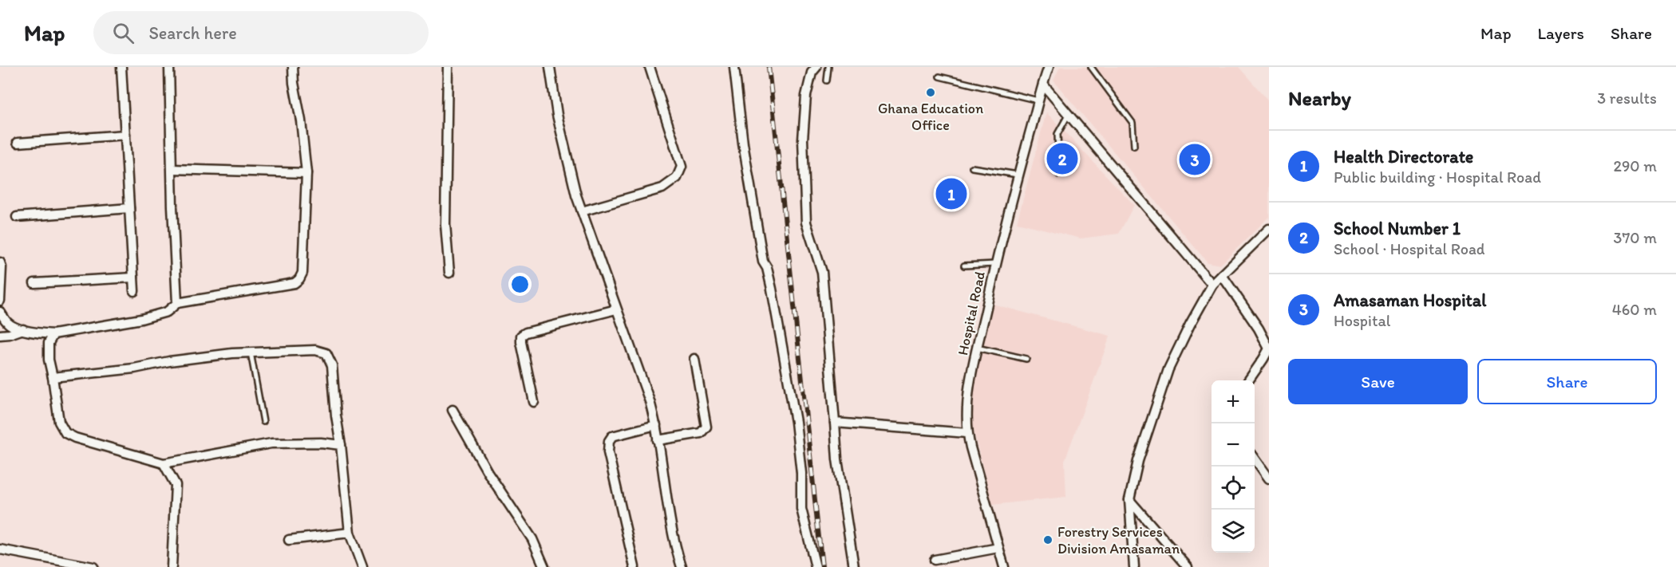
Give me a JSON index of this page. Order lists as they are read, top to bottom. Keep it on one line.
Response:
{"streets":{"street":["Hospital Road"]},"places":["Ghana Education Office","Forestry Services Division Amasaman"],"page":{"header":"Map","search":"Search here","nav":["Map","Layers","Share"],"heading":["Nearby","3 results"],"list":[{"mark":"1","name":"Health Directorate","note":"Public building · Hospital Road","value":"290 m"},{"mark":"2","name":"School Number 1","note":"School · Hospital Road","value":"370 m"},{"mark":"3","name":"Amasaman Hospital","note":"Hospital","value":"460 m"}],"pins":["2","3","1"],"buttons":["Save","Share"],"map_buttons":["+","−"]}}
